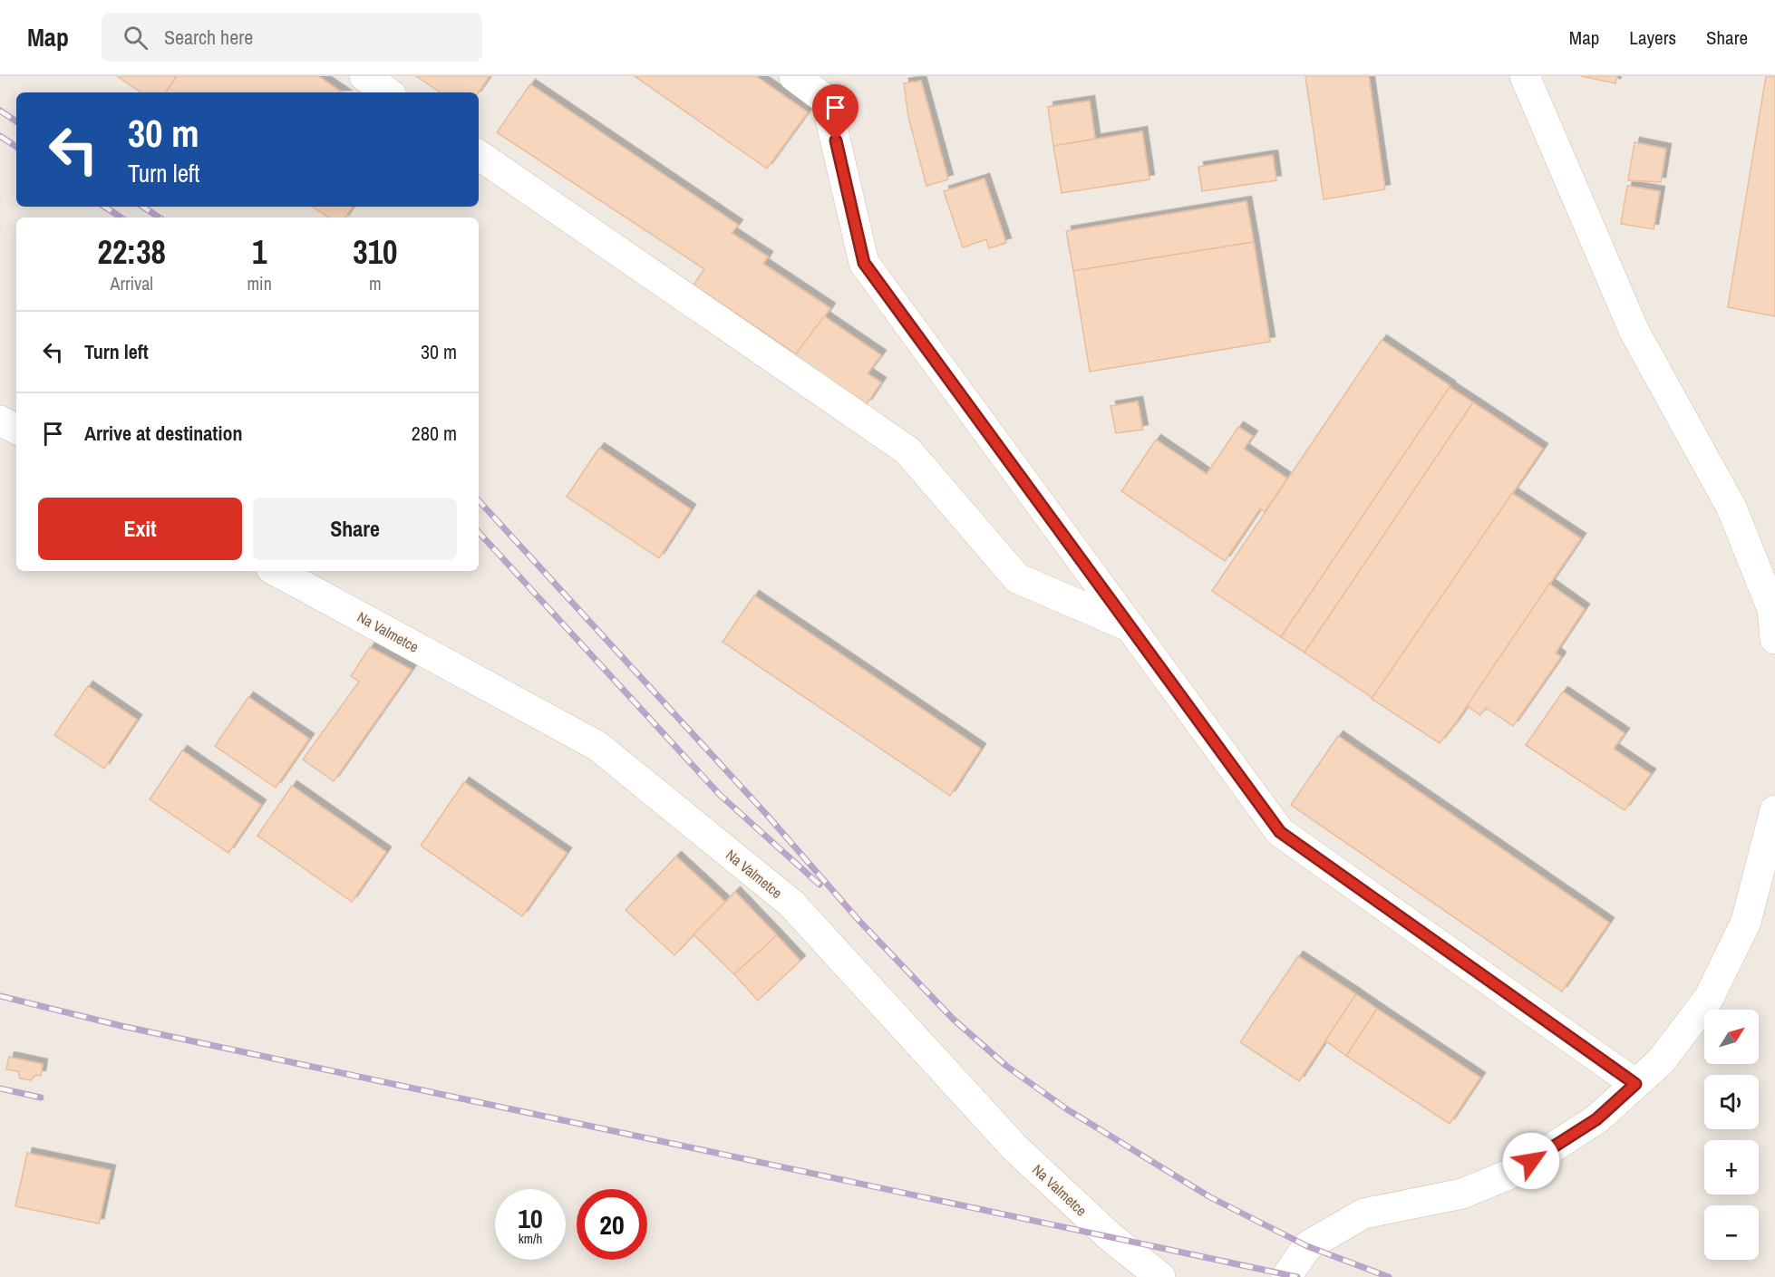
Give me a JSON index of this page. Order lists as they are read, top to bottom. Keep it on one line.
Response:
{"streets":{"street":["Na Valmetce"]},"north":"top right","page":{"header":"Map","search":"Search here","nav":["Map","Layers","Share"],"turn":["30 m","Turn left"],"eta":["22:38","Arrival","1","min","310","m"],"list":[{"name":"Turn left","value":"30 m"},{"name":"Arrive at destination","value":"280 m"}],"buttons":["Exit","Share"],"map_buttons":["+","−"],"speed":"10 km/h","limit":"20"}}
